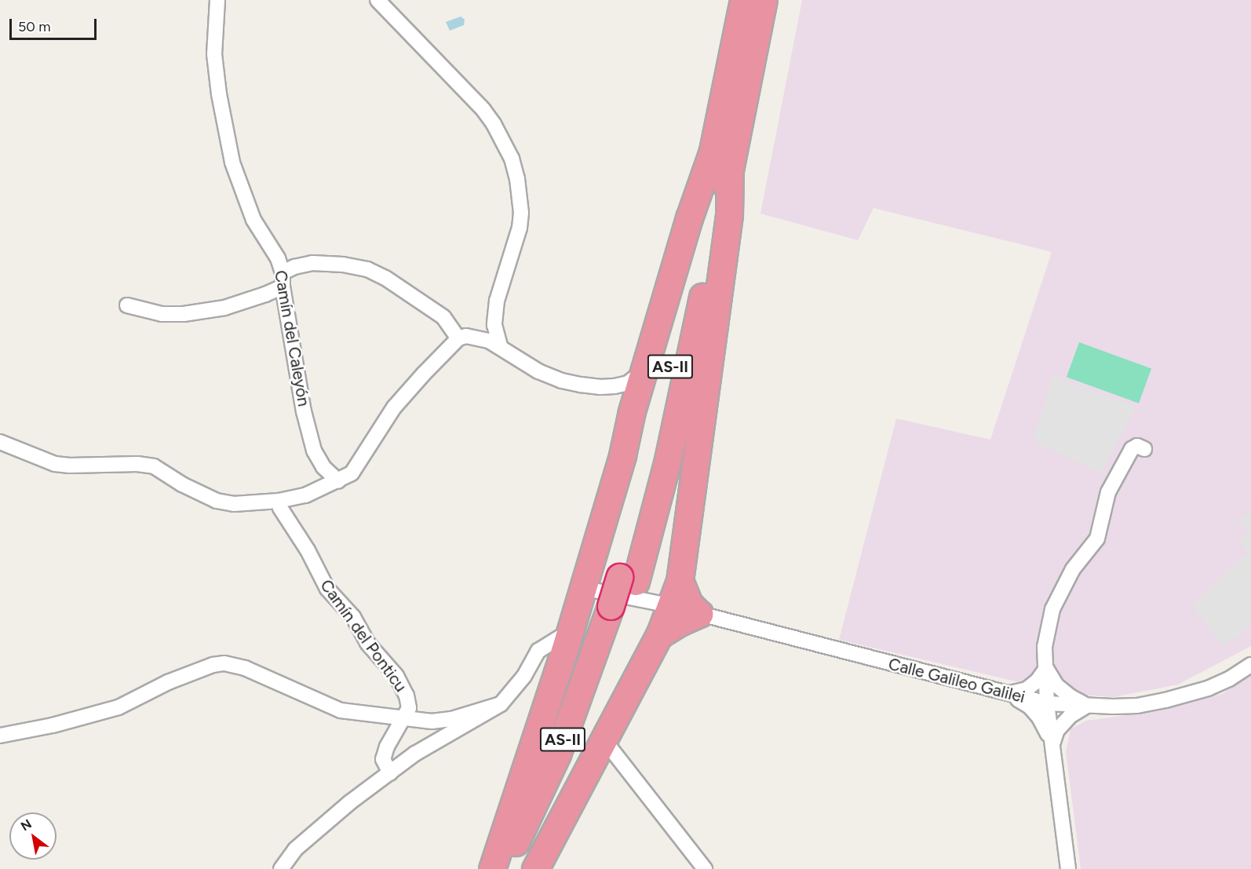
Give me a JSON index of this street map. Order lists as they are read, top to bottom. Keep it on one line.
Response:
{"streets":{"highway":["AS-II"],"street":["Camín del Caleyón","Camín del Ponticu","Calle Galileo Galilei"]},"scale_bar":"50 m","north":"top left"}
